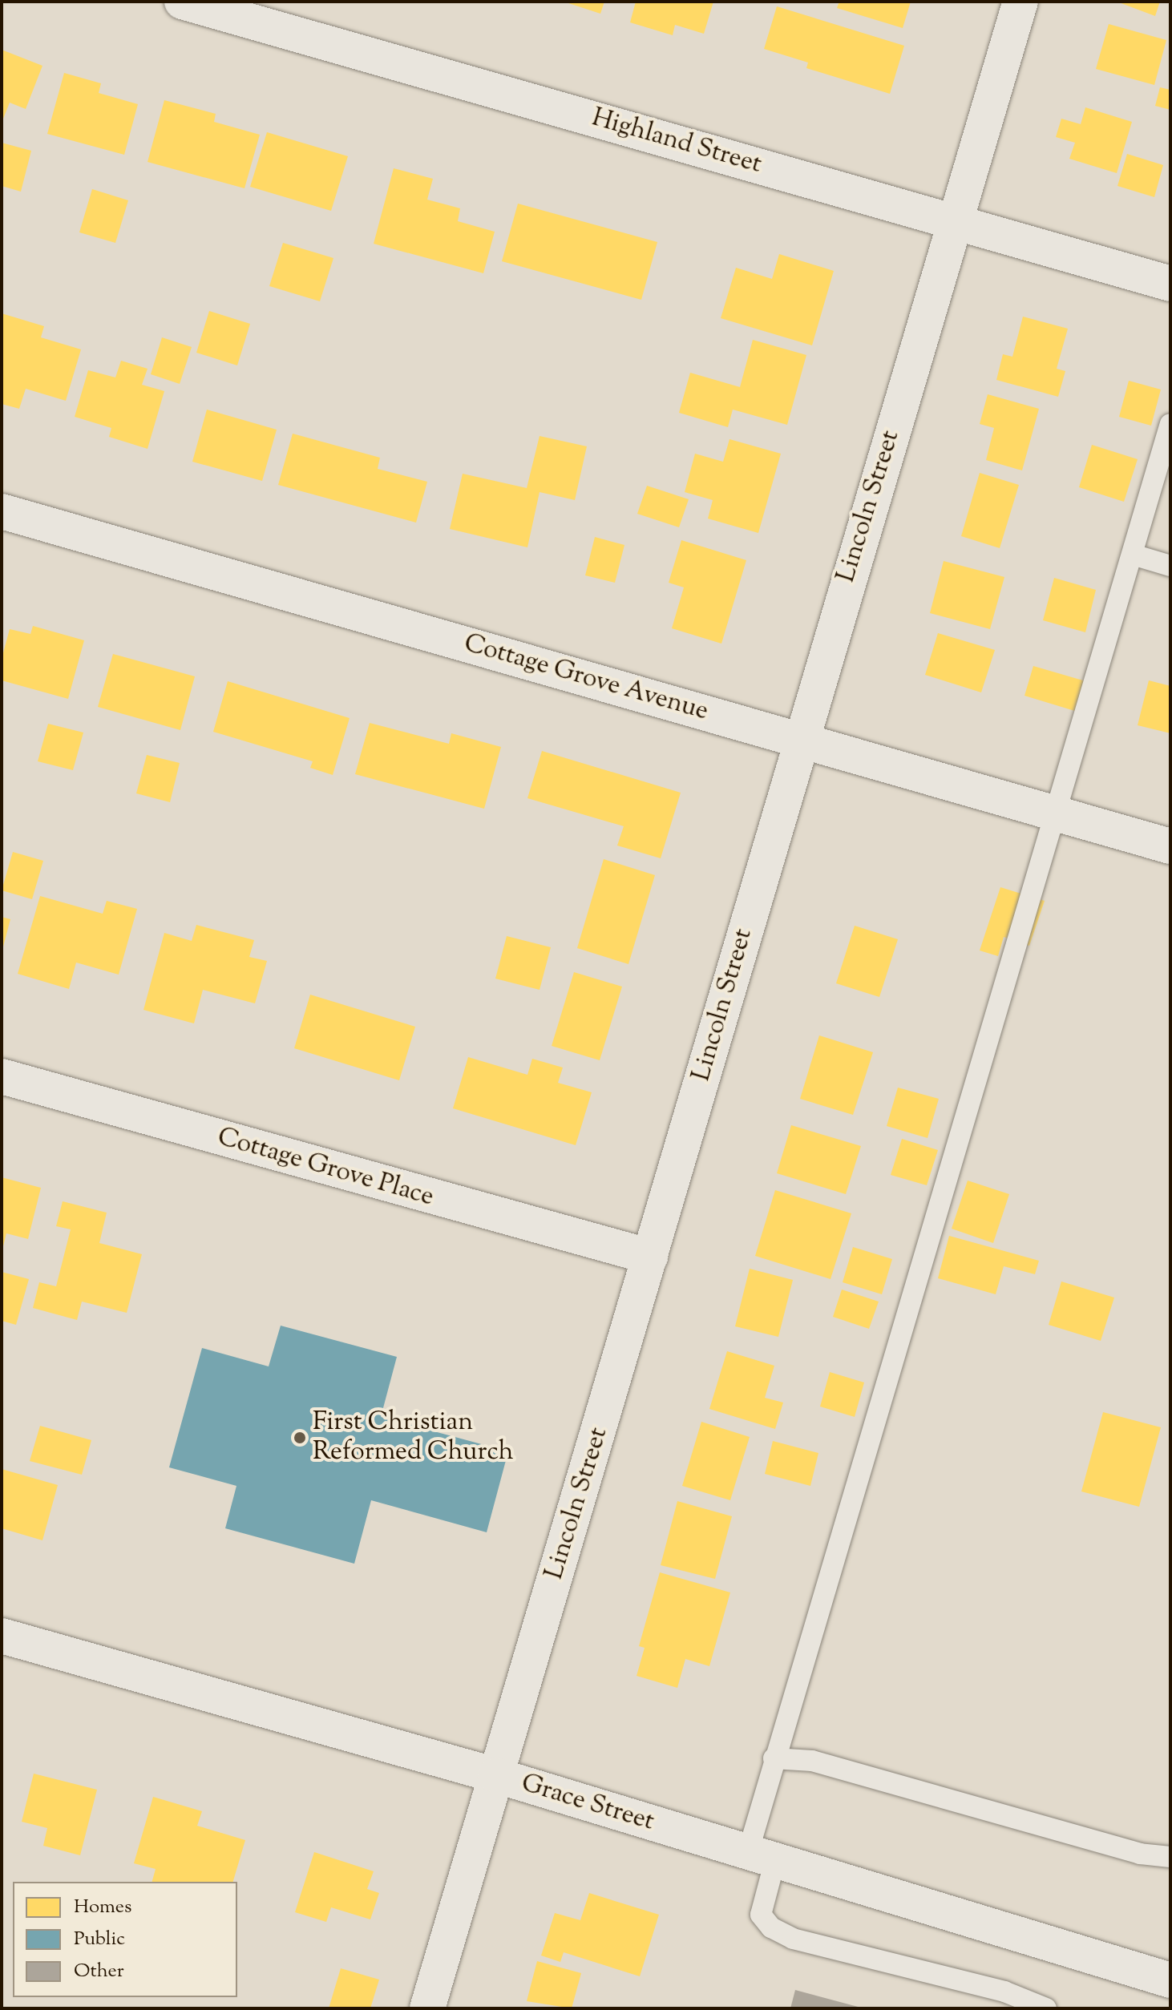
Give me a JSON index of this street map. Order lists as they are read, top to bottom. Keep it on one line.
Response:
{"streets":{"street":["Highland Street","Lincoln Street","Cottage Grove Avenue","Cottage Grove Place","Grace Street"]},"crossings":[["Highland Street","Lincoln Street"],["Lincoln Street","Cottage Grove Avenue"],["Lincoln Street","Cottage Grove Place"],["Lincoln Street","Grace Street"]],"places":["First Christian Reformed Church"],"legend":["Homes","Public","Other"]}
